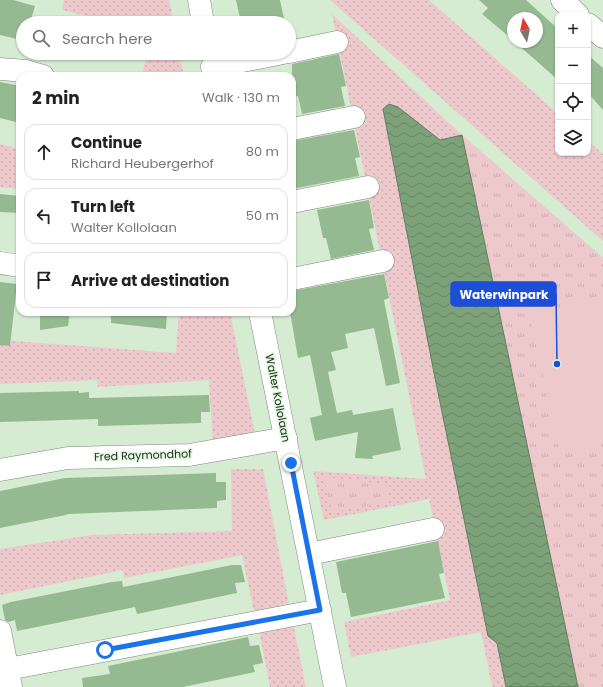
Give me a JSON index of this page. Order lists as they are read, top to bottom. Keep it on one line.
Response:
{"streets":{"street":["Walter Kollolaan","Fred Raymondhof"]},"crossings":[["Walter Kollolaan","Fred Raymondhof"]],"places":["Waterwinpark"],"north":"top","page":{"map_buttons":["+","−"],"search":"Search here","heading":["2 min","Walk · 130 m"],"list":[["Continue","Richard Heubergerhof","80 m"],["Turn left","Walter Kollolaan","50 m"],"Arrive at destination"]}}
